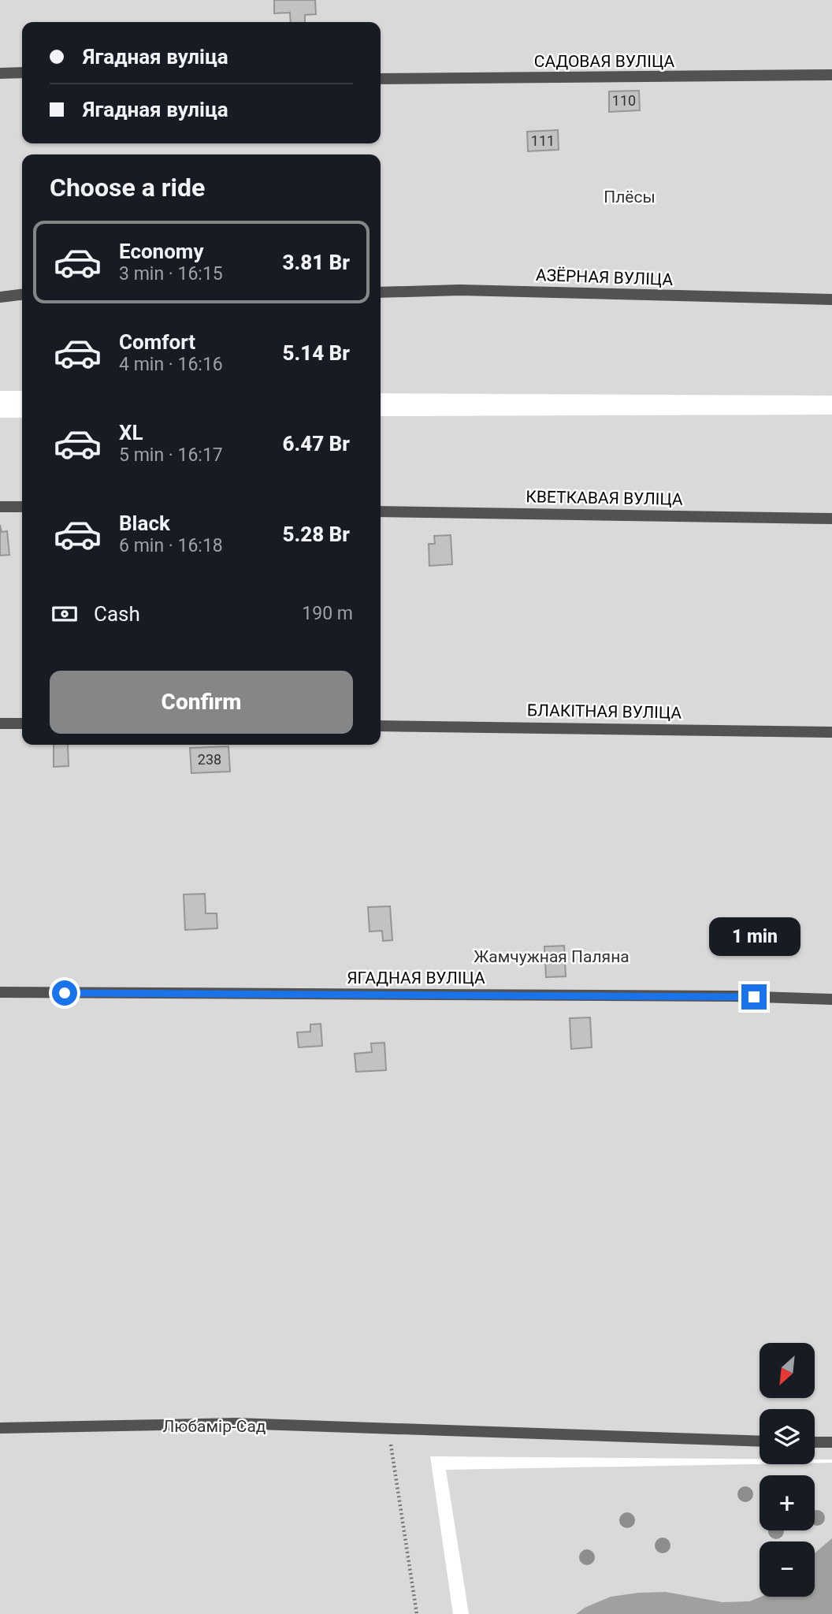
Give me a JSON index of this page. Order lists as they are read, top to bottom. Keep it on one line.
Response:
{"streets":{"street":["САДОВАЯ ВУЛІЦА","АЗЁРНАЯ ВУЛІЦА","КВЕТКАВАЯ ВУЛІЦА","БЛАКІТНАЯ ВУЛІЦА","ЯГАДНАЯ ВУЛІЦА"]},"parks":["Плёсы","Жамчужная Паляна","Любамір-Сад"],"house_numbers":["110","111","238"],"north":"bottom left","page":{"banner":["Ягадная вуліца","Ягадная вуліца"],"heading":"Choose a ride","list":[{"name":"Economy","note":"3 min · 16:15","value":"3.81 Br"},{"name":"Comfort","note":"4 min · 16:16","value":"5.14 Br"},{"name":"XL","note":"5 min · 16:17","value":"6.47 Br"},{"name":"Black","note":"6 min · 16:18","value":"5.28 Br"}],"pay":["Cash","190 m"],"buttons":"Confirm","bubble":"1 min","map_buttons":["+","−"]}}
